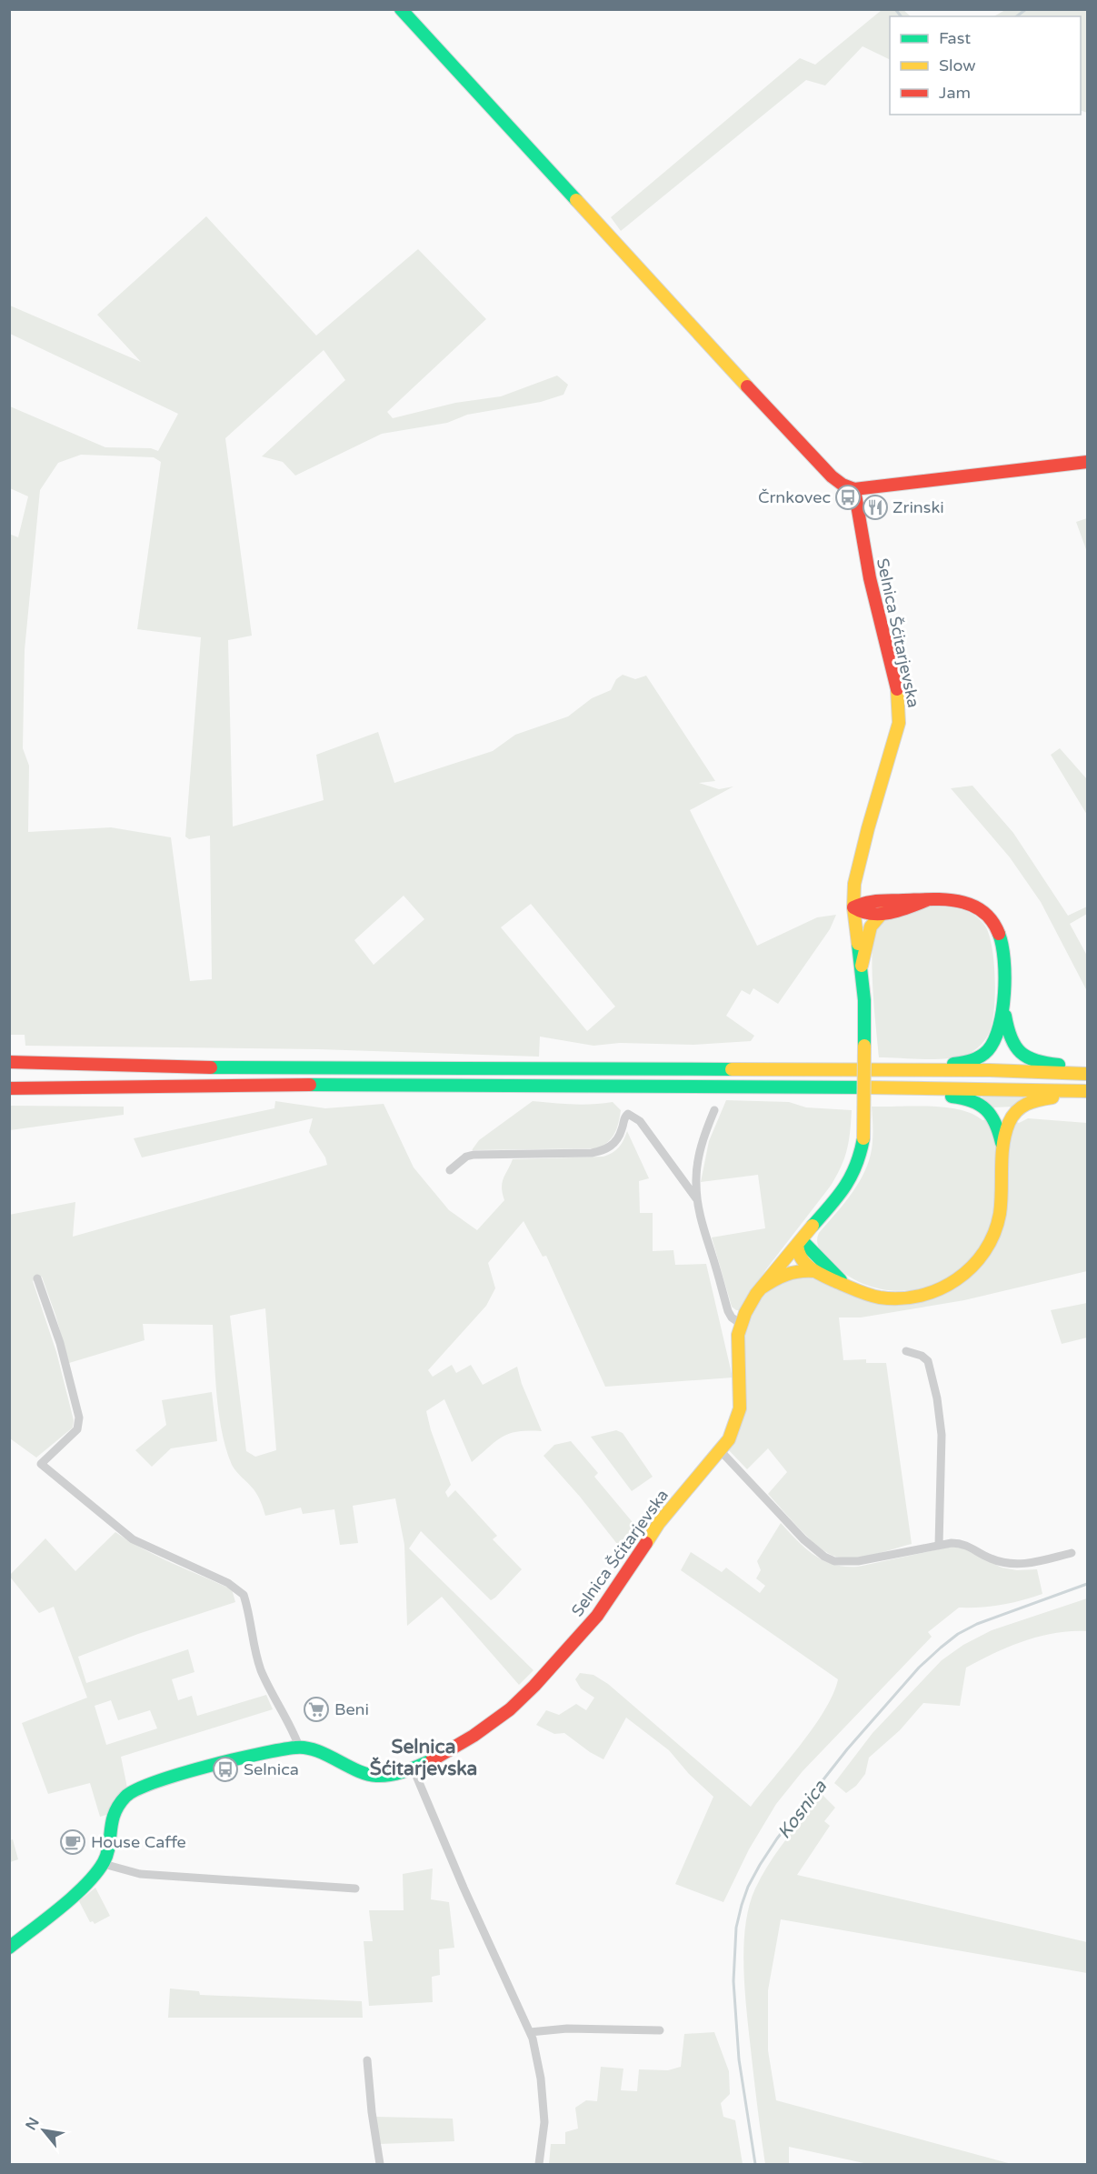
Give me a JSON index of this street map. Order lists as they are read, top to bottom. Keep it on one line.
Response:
{"streets":{"main road":["Selnica Šćitarjevska"]},"districts":["Selnica Šćitarjevska"],"water":["Kosnica"],"places":{"bus stop":["Črnkovec","Selnica"],"restaurant":["Zrinski"],"supermarket":["Beni"],"cafe":["House Caffe"]},"legend":["Fast","Slow","Jam"],"north":"top left"}
